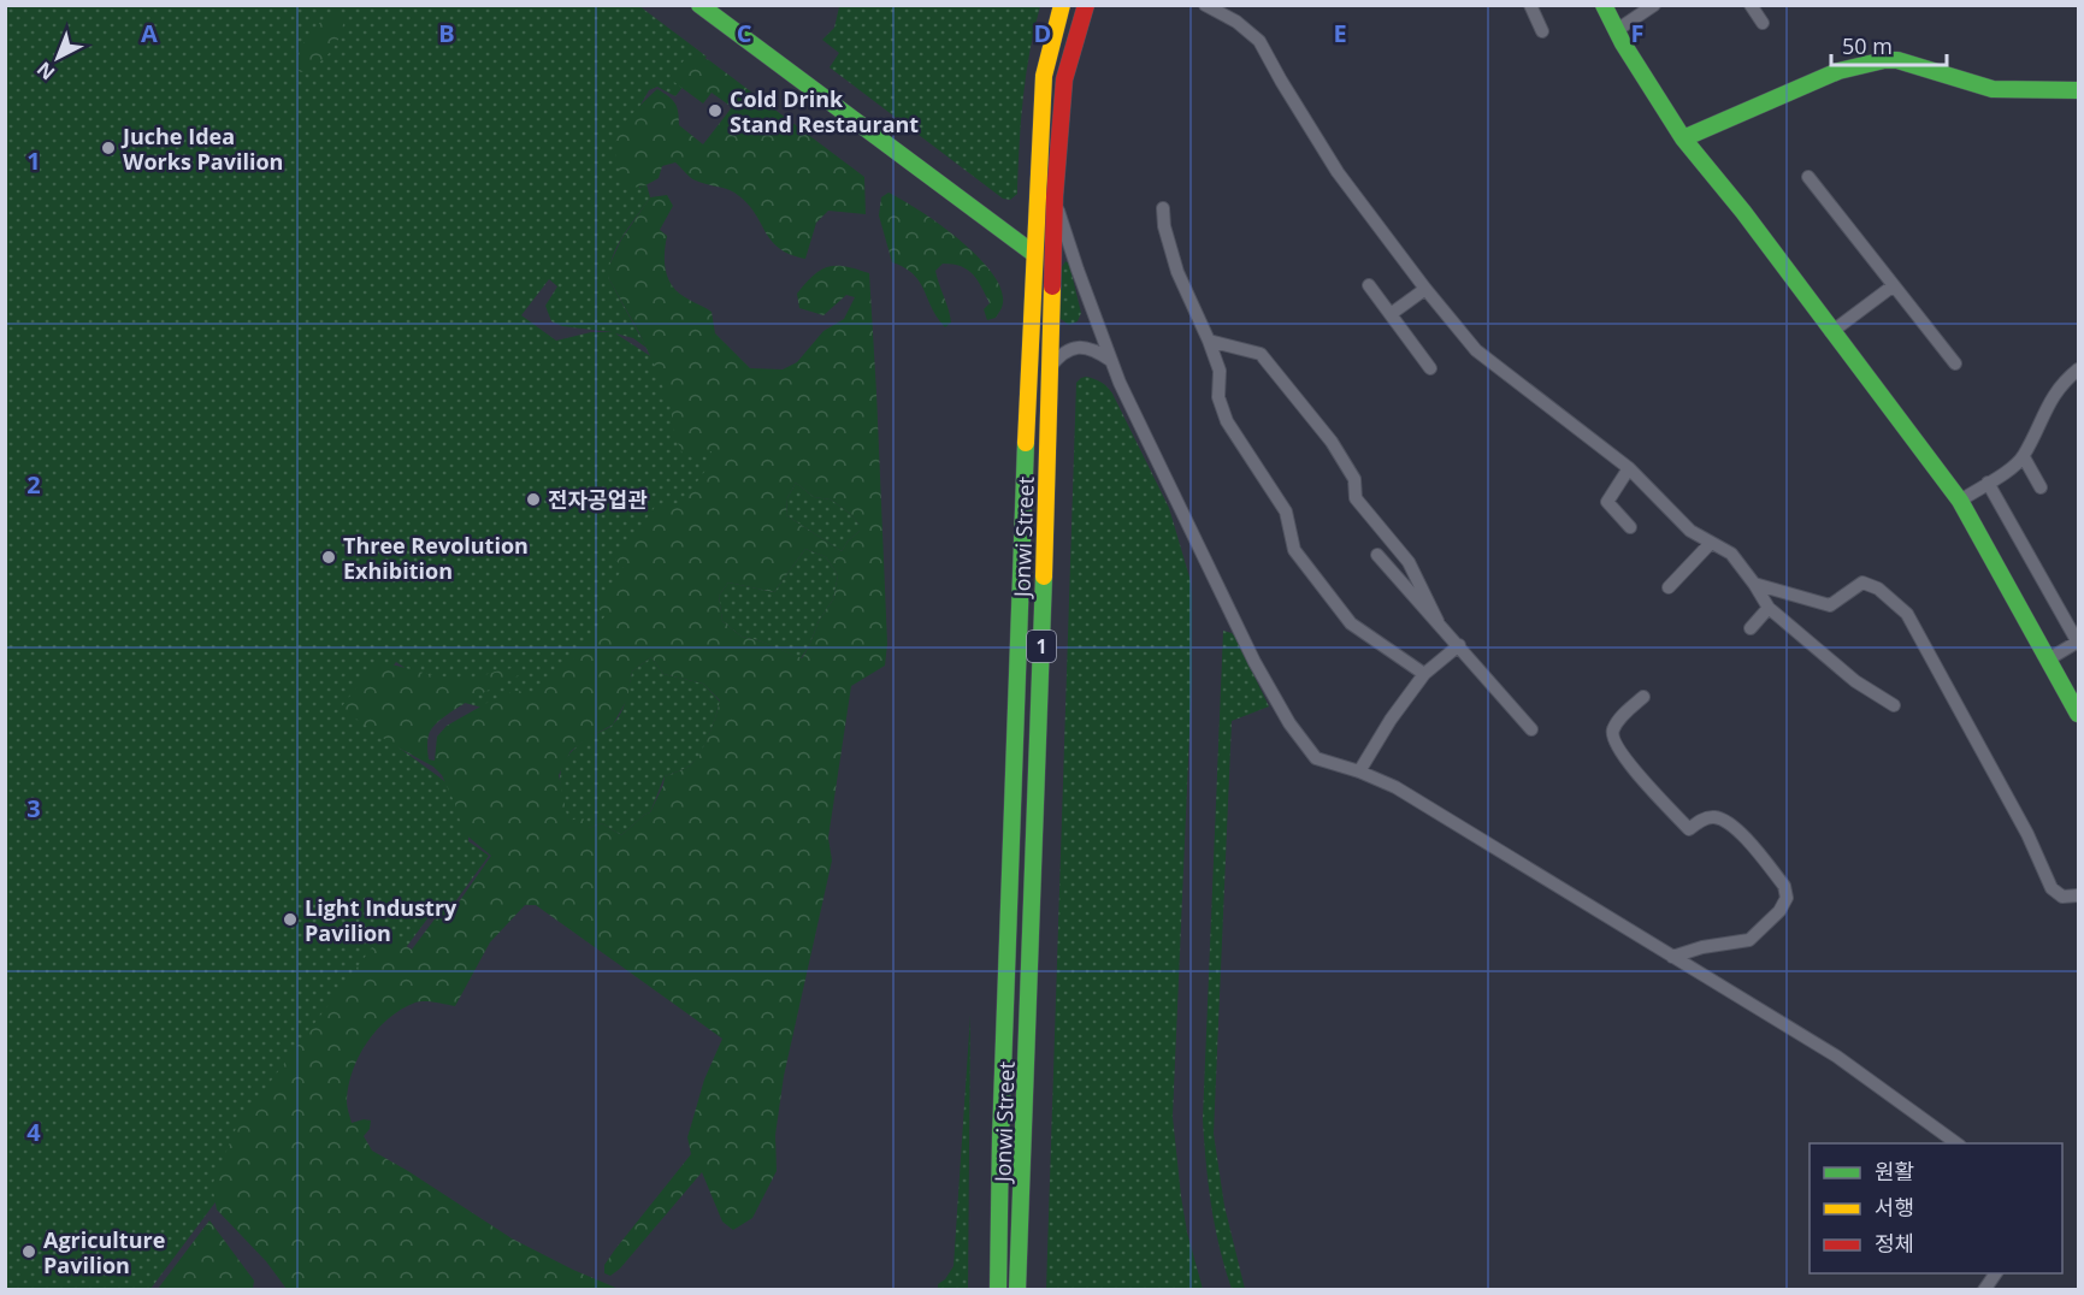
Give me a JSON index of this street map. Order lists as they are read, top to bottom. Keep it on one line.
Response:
{"streets":{"main road":["Jonwi Street","1"]},"places":["Cold Drink Stand Restaurant","Juche Idea Works Pavilion","전자공업관","Three Revolution Exhibition","Light Industry Pavilion","Agriculture Pavilion"],"legend":["원활","서행","정체"],"scale_bar":"50 m","north":"bottom left","grid":{"columns":["A","B","C","D","E","F"],"rows":["1","2","3","4"]}}
